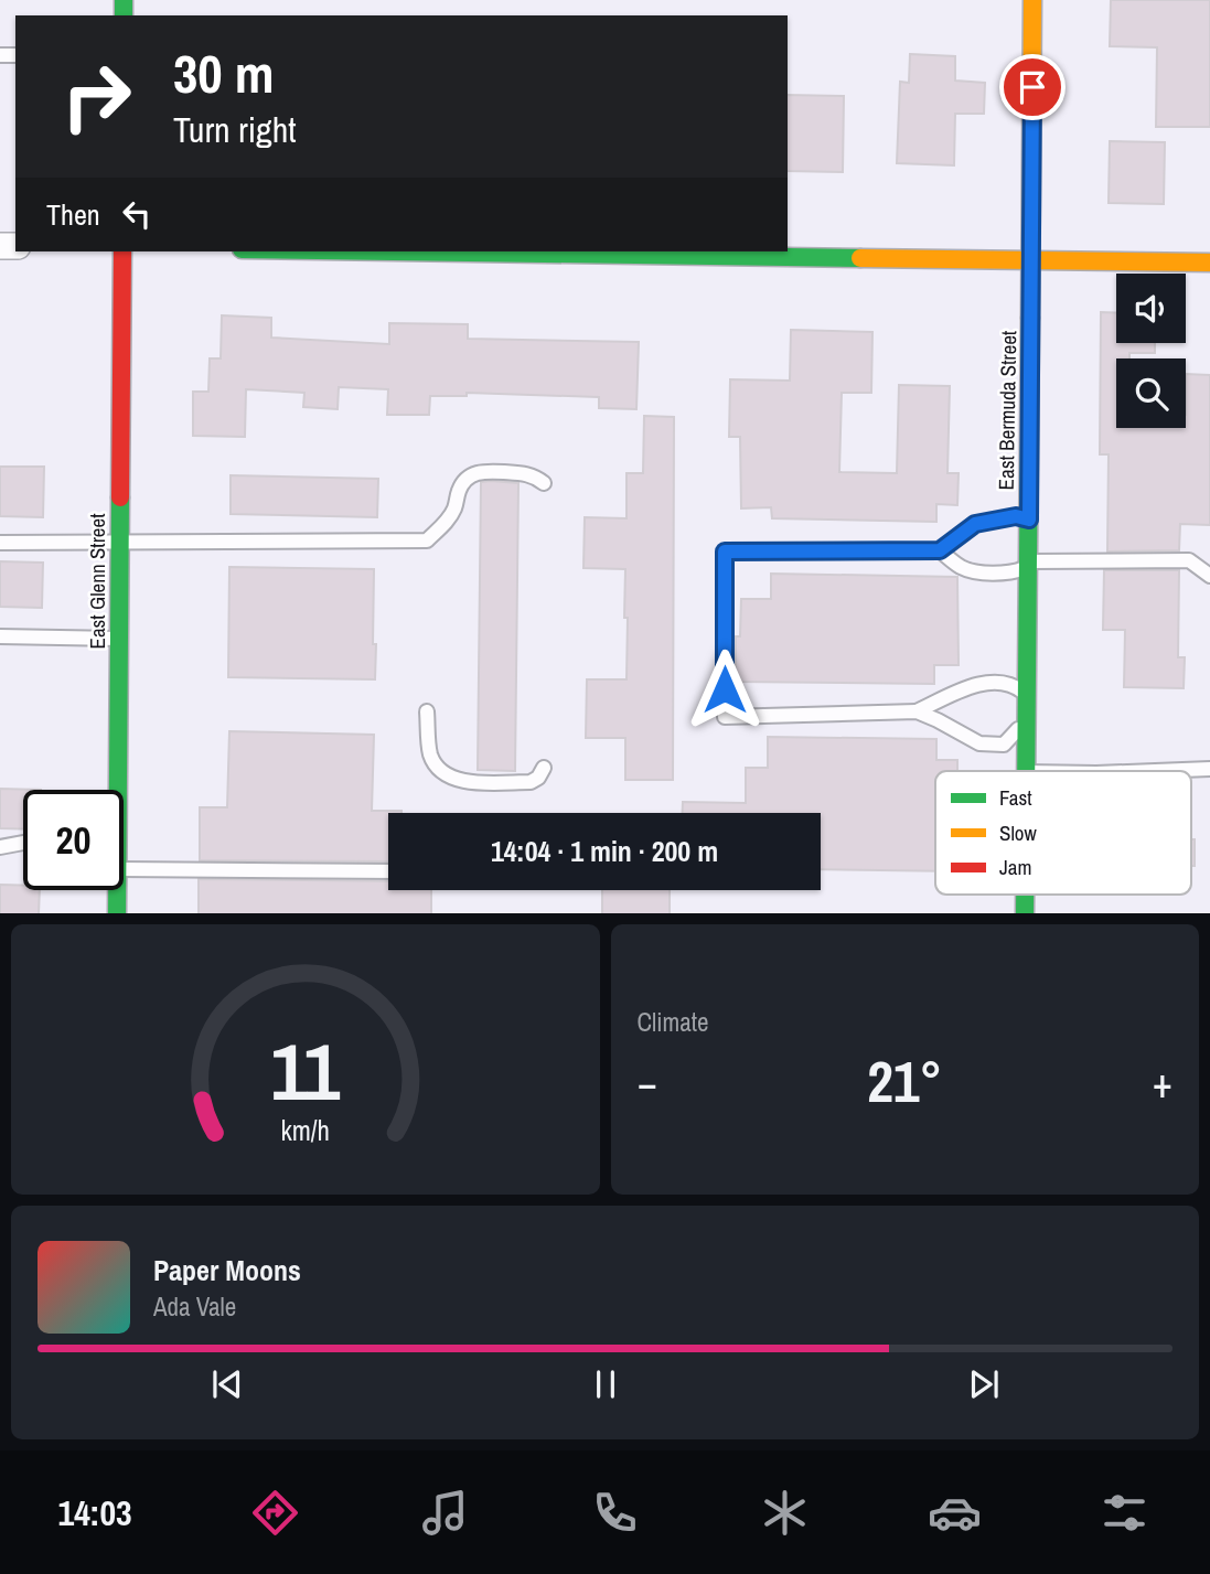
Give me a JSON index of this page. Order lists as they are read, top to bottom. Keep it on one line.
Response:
{"streets":{"street":["East Bermuda Street","East Glenn Street"]},"legend":["Fast","Slow","Jam"],"page":{"turn":["30 m","Turn right"],"then":"Then","limit":"20","trip":"14:04 · 1 min · 200 m","tile":"Climate","heat":["−","21°","+"],"song":["Paper Moons","Ada Vale"],"tabs":"14:03","gauge":["11","km/h"]}}
